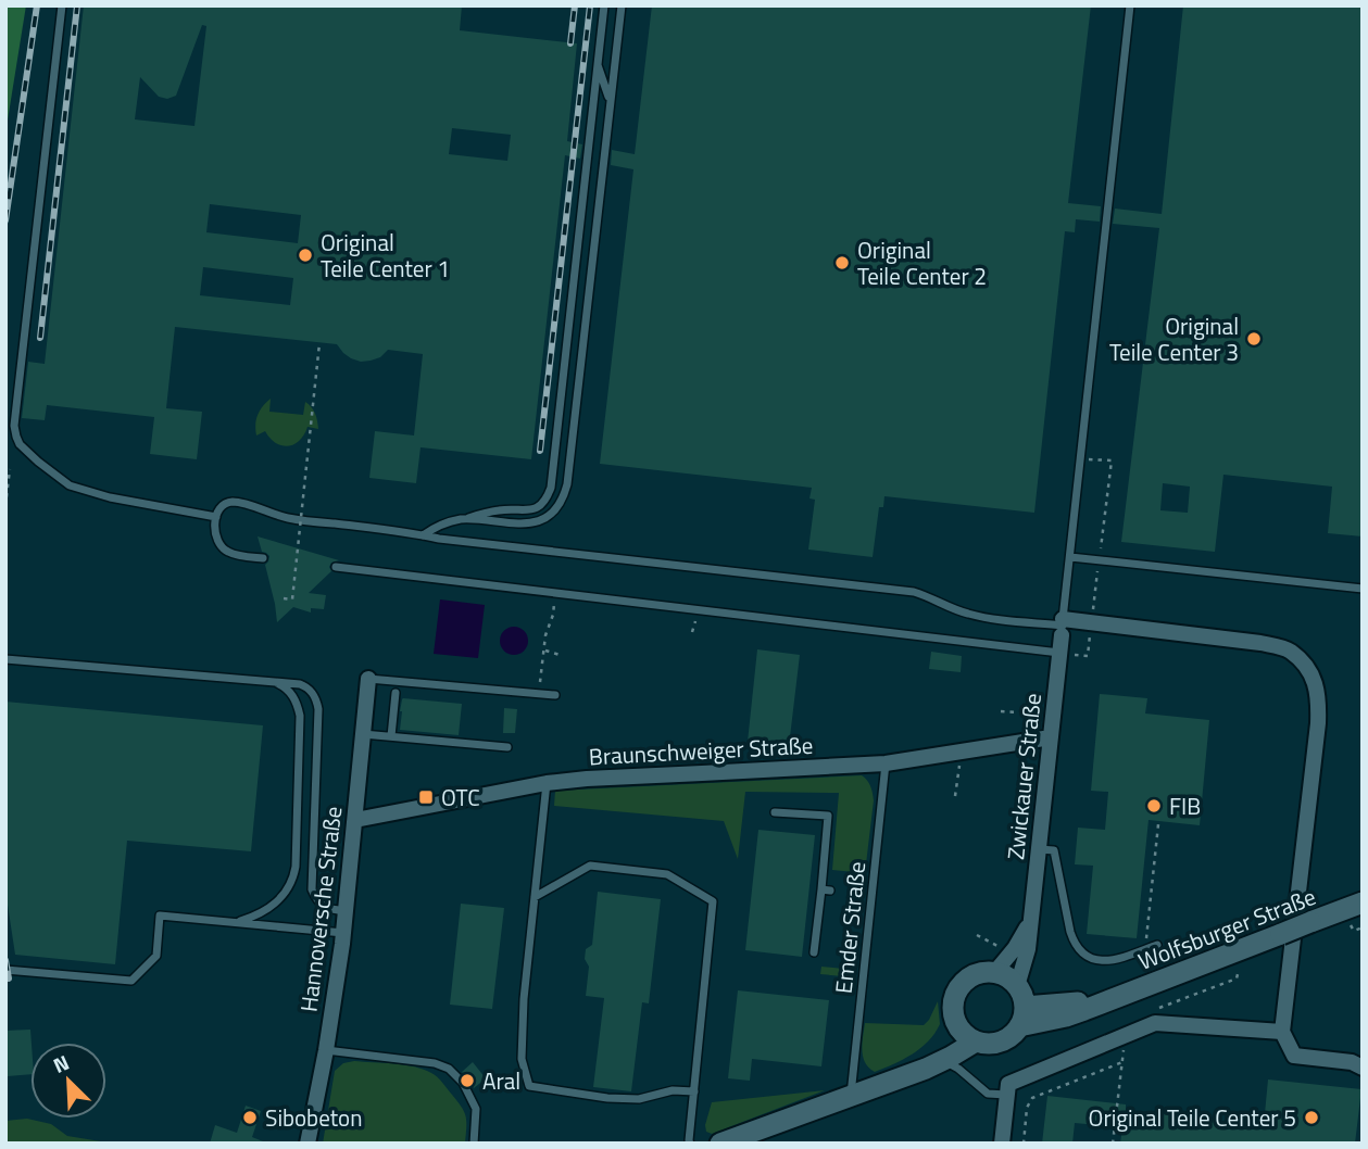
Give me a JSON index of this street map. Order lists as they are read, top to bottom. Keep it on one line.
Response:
{"streets":{"street":["Braunschweiger Straße","Zwickauer Straße","Hannoversche Straße","Wolfsburger Straße"],"lane":["Emder Straße"]},"crossings":[["Braunschweiger Straße","Zwickauer Straße"],["Braunschweiger Straße","Hannoversche Straße"],["Braunschweiger Straße","Emder Straße"],["Zwickauer Straße","Wolfsburger Straße"]],"places":{"other":["Original Teile Center 1","Original Teile Center 2","Original Teile Center 3","FIB","Aral","Sibobeton","Original Teile Center 5"],"transit":["OTC"]},"north":"top left"}
